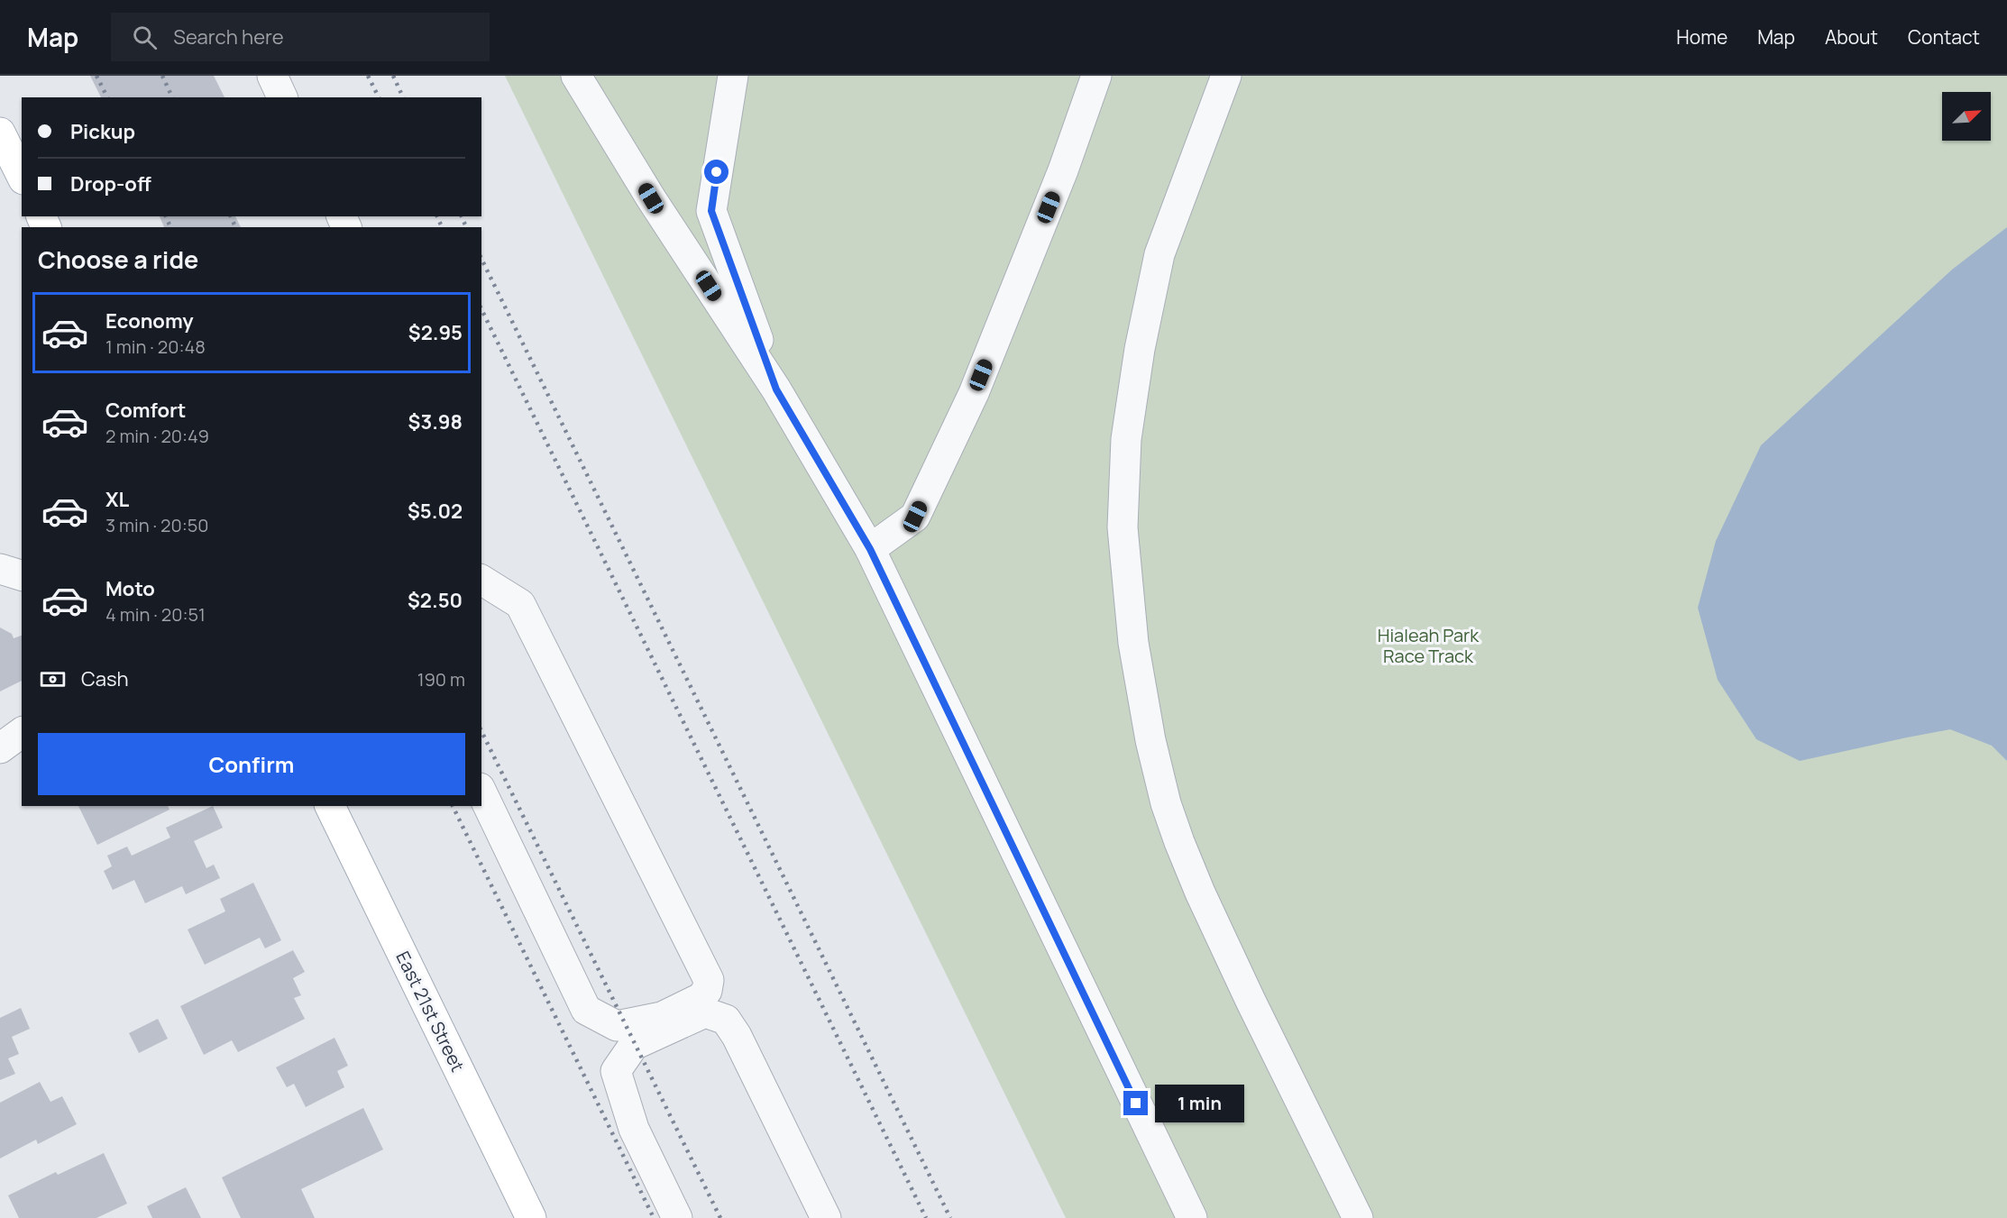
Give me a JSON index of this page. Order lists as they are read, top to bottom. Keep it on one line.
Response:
{"streets":{"main road":["East 21st Street"]},"parks":["Hialeah Park Race Track"],"north":"top right","page":{"header":"Map","search":"Search here","nav":["Home","Map","About","Contact"],"banner":["Pickup","Drop-off"],"heading":"Choose a ride","list":[{"name":"Economy","note":"1 min · 20:48","value":"$2.95"},{"name":"Comfort","note":"2 min · 20:49","value":"$3.98"},{"name":"XL","note":"3 min · 20:50","value":"$5.02"},{"name":"Moto","note":"4 min · 20:51","value":"$2.50"}],"pay":["Cash","190 m"],"buttons":"Confirm","bubble":"1 min"}}
